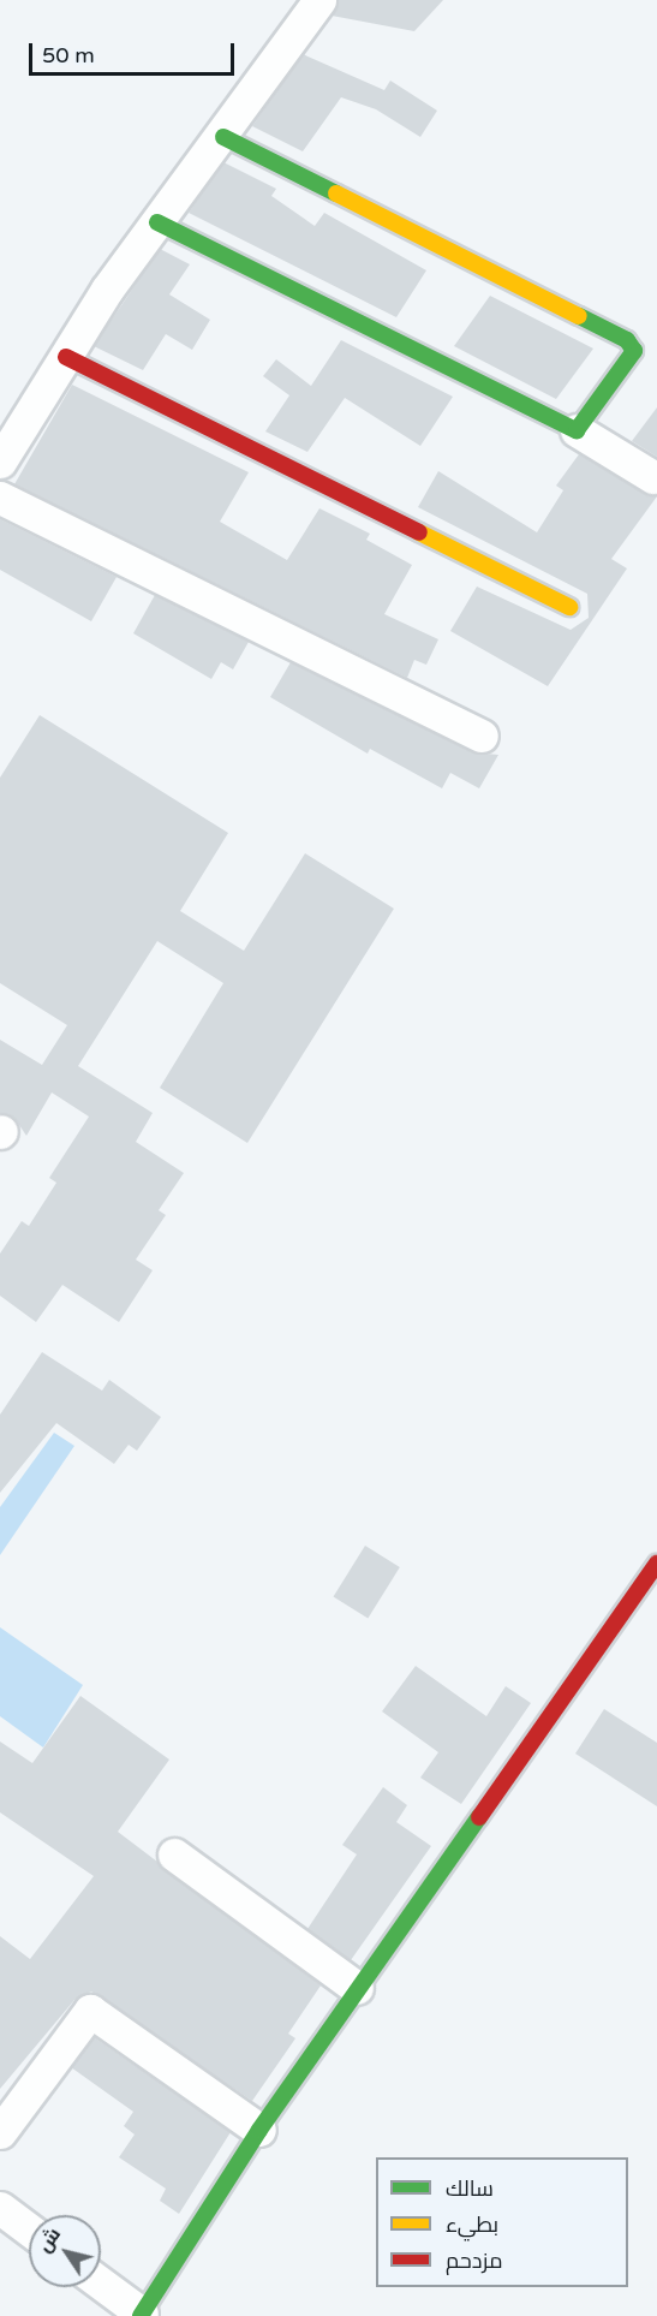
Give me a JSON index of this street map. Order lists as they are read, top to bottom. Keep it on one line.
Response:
{"legend":["سالك","بطيء","مزدحم"],"scale_bar":"50 m","north":"top left"}
